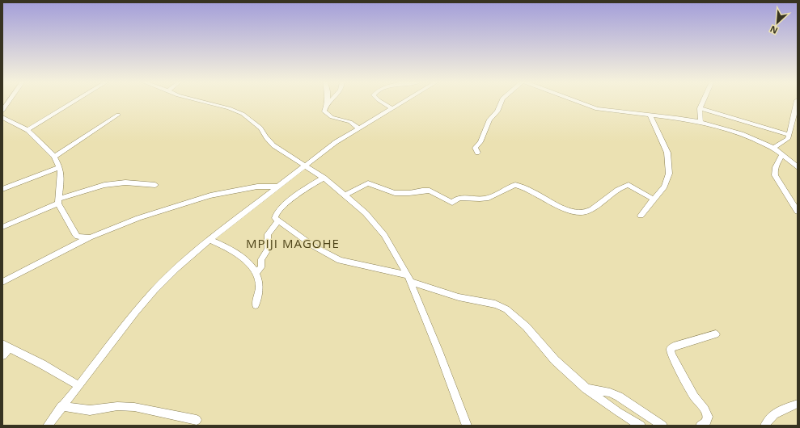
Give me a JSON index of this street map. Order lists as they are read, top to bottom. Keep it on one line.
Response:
{"districts":["MPIJI MAGOHE"],"north":"bottom left"}
